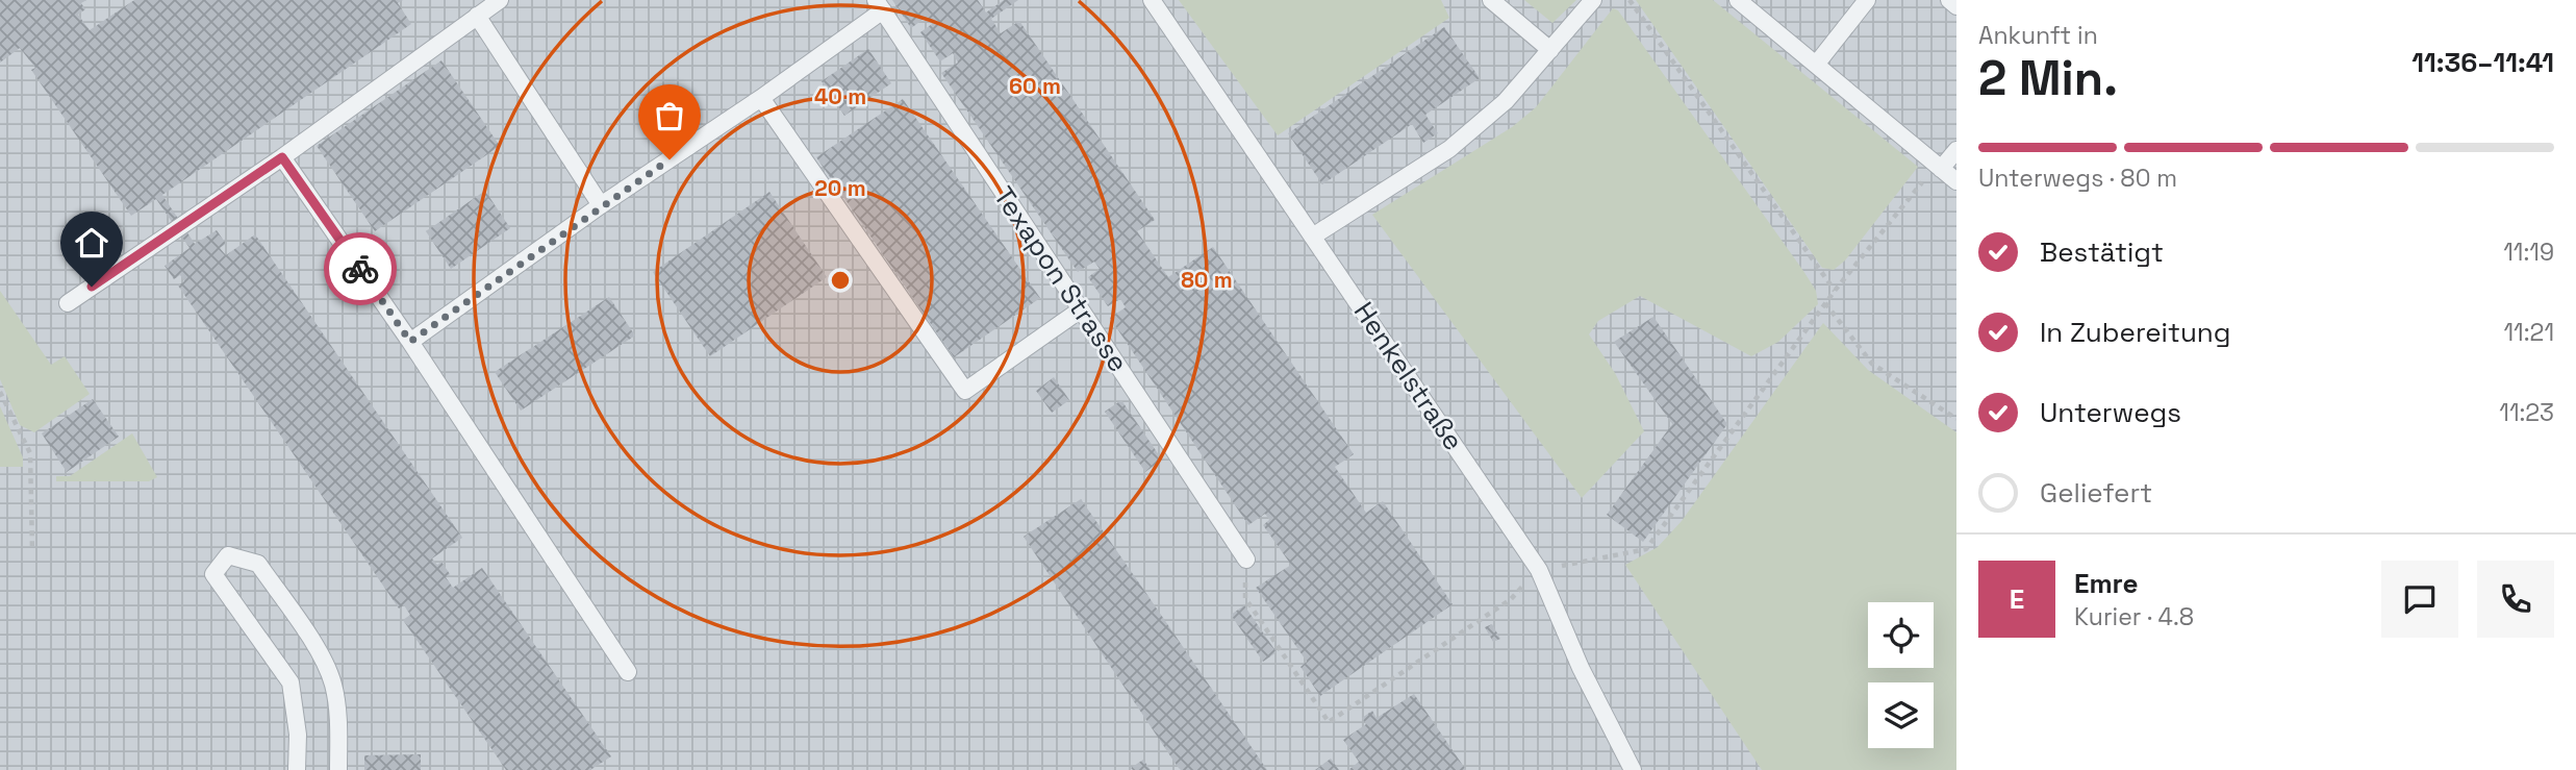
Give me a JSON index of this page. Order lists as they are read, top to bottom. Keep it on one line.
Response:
{"streets":{"lane":["Texapon Strasse","Henkelstraße"]},"page":{"heading":["2 Min.","Ankunft in","11:36–11:41"],"panel":["Emre","Kurier · 4.8"],"bar":"Unterwegs · 80 m","list":[["Bestätigt","11:19"],["In Zubereitung","11:21"],["Unterwegs","11:23"],"Geliefert"],"round":"E"},"rings":["60 m","40 m","20 m","80 m"]}
